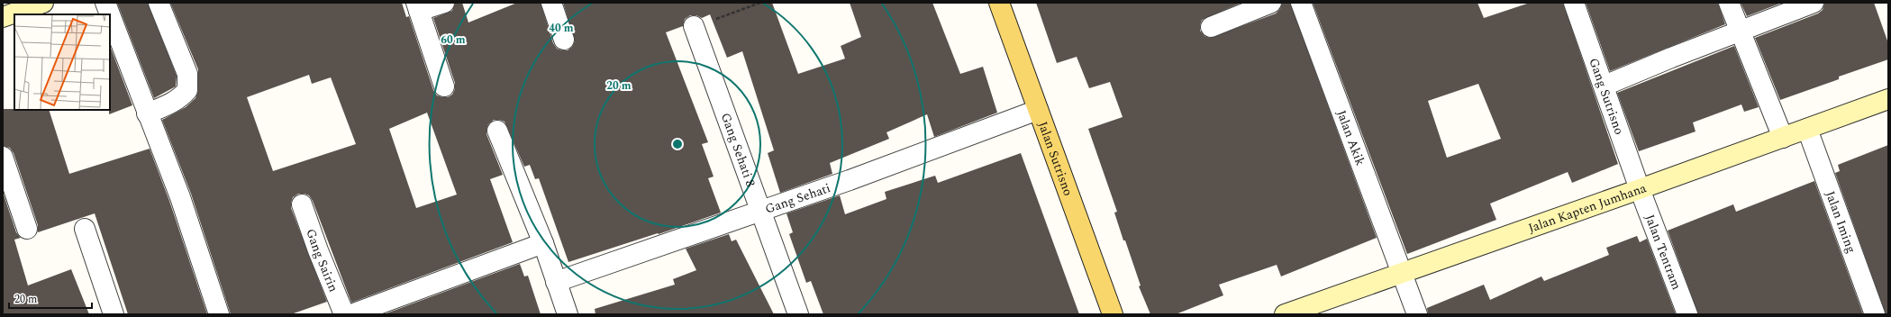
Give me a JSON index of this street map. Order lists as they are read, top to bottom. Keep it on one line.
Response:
{"streets":{"main road":["Jalan Sutrisno"],"street":["Gang Sutrisno","Jalan Akik","Gang Sehati 8","Gang Sehati","Jalan Kapten Jumhana","Jalan Iming","Jalan Tentram","Gang Sairin"]},"crossings":[["Gang Sutrisno","Jalan Kapten Jumhana"],["Gang Sutrisno","Jalan Tentram"],["Jalan Akik","Jalan Kapten Jumhana"],["Gang Sehati 8","Gang Sehati"],["Jalan Sutrisno","Gang Sehati"],["Jalan Kapten Jumhana","Jalan Iming"],["Jalan Kapten Jumhana","Jalan Tentram"]],"scale_bar":"20 m","rings":["40 m","60 m","20 m"]}
